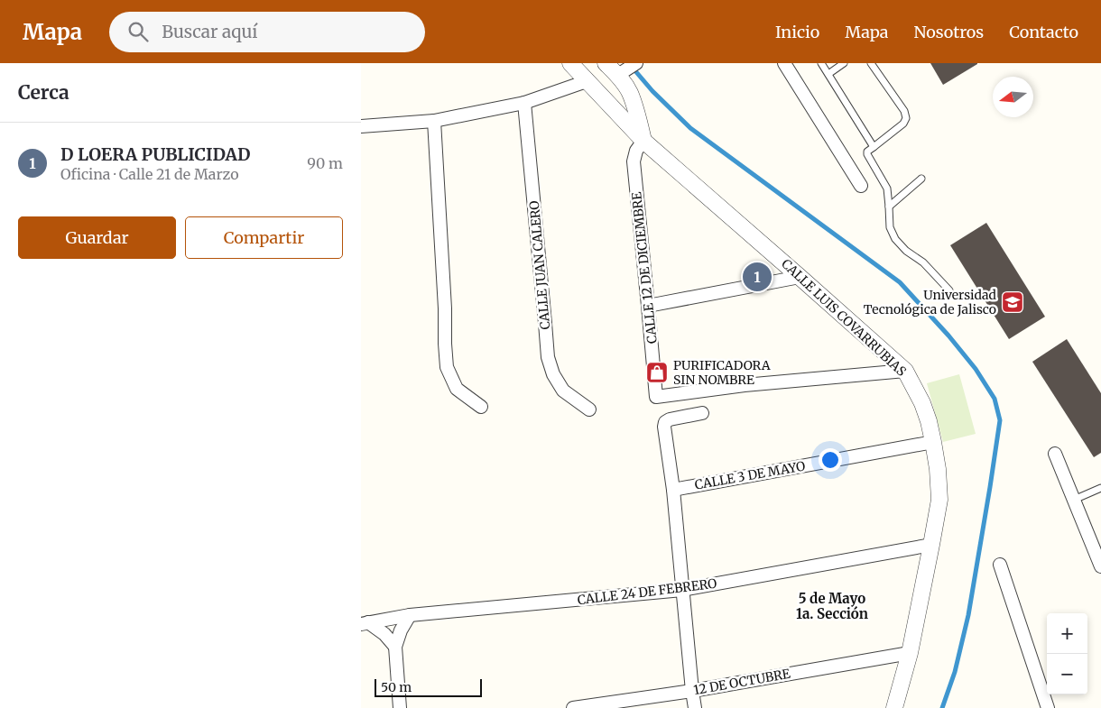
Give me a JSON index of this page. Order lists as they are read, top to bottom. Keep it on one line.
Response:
{"streets":{"street":["CALLE JUAN CALERO","CALLE 12 DE DICIEMBRE","CALLE LUIS COVARRUBIAS","CALLE 3 DE MAYO","CALLE 24 DE FEBRERO","12 DE OCTUBRE"]},"crossings":[["CALLE 12 DE DICIEMBRE","CALLE LUIS COVARRUBIAS"],["CALLE LUIS COVARRUBIAS","CALLE 3 DE MAYO"],["CALLE LUIS COVARRUBIAS","CALLE 24 DE FEBRERO"],["CALLE LUIS COVARRUBIAS","12 DE OCTUBRE"]],"districts":["5 de Mayo 1a. Sección"],"places":{"school or university":["Universidad Tecnológica de Jalisco"],"shop":["PURIFICADORA SIN NOMBRE"]},"scale_bar":"50 m","north":"left","page":{"header":"Mapa","search":"Buscar aquí","nav":["Inicio","Mapa","Nosotros","Contacto"],"heading":"Cerca","list":[{"mark":"1","name":"D LOERA PUBLICIDAD","note":"Oficina · Calle 21 de Marzo","value":"90 m"}],"buttons":["Guardar","Compartir"],"pins":"1","map_buttons":["+","−"],"scale":"50 m"}}
